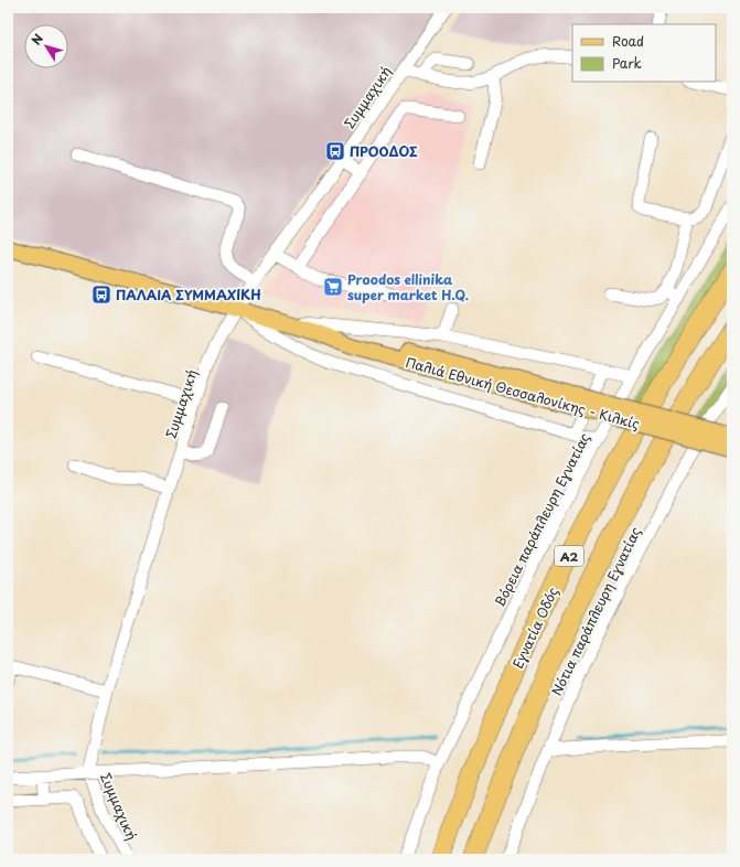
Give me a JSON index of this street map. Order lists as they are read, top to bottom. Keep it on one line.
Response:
{"streets":{"highway":["Α2","Εγνατία Οδός"],"main road":["Παλιά Εθνική Θεσσαλονίκης - Κιλκίς"],"street":["Συμμαχική","Βόρεια παράπλευρη Εγνατίας","Νότια παράπλευρη Εγνατίας"]},"crossings":[["Συμμαχική","Παλιά Εθνική Θεσσαλονίκης - Κιλκίς"]],"places":{"bus stop":["ΠΡΟΟΔΟΣ","ΠΑΛΑΙΑ ΣΥΜΜΑΧΙΚΗ"],"supermarket":["Proodos ellinika super market H.Q."]},"legend":["Road","Park"],"north":"top left"}
